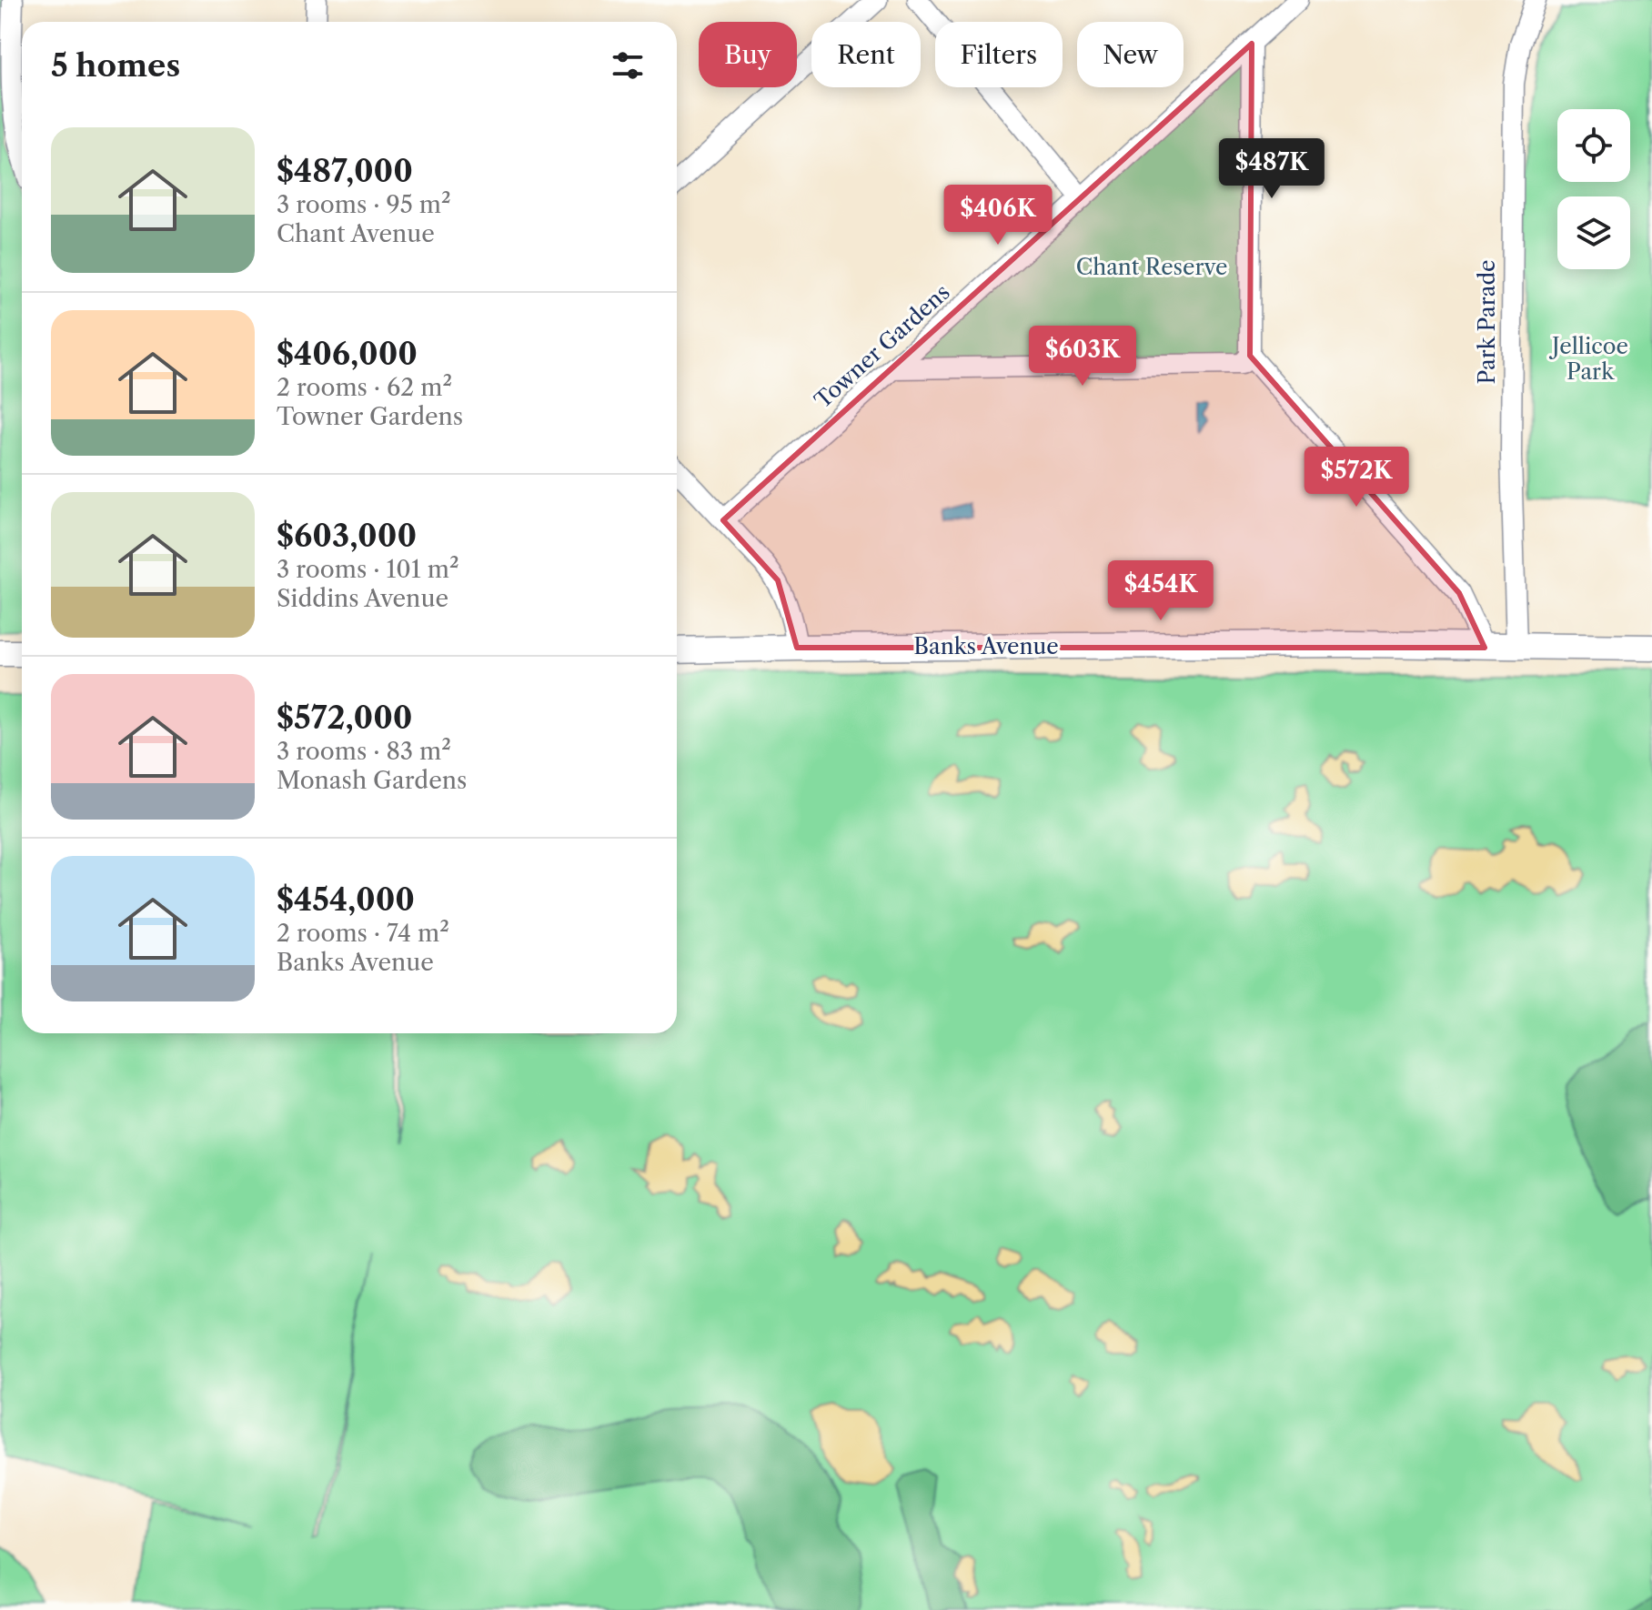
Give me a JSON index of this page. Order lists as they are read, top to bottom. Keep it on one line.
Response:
{"streets":{"street":["Park Parade","Towner Gardens","Banks Avenue"]},"crossings":[["Park Parade","Banks Avenue"]],"parks":["Chant Reserve","Jellicoe Park"],"page":{"chip":["Buy","Rent","Filters","New"],"heading":"5 homes","list":[{"name":"$487,000","note":"3 rooms · 95 m² · Chant Avenue"},{"name":"$406,000","note":"2 rooms · 62 m² · Towner Gardens"},{"name":"$603,000","note":"3 rooms · 101 m² · Siddins Avenue"},{"name":"$572,000","note":"3 rooms · 83 m² · Monash Gardens"},{"name":"$454,000","note":"2 rooms · 74 m² · Banks Avenue"}],"price":["$487K","$406K","$603K","$572K","$454K"]}}
